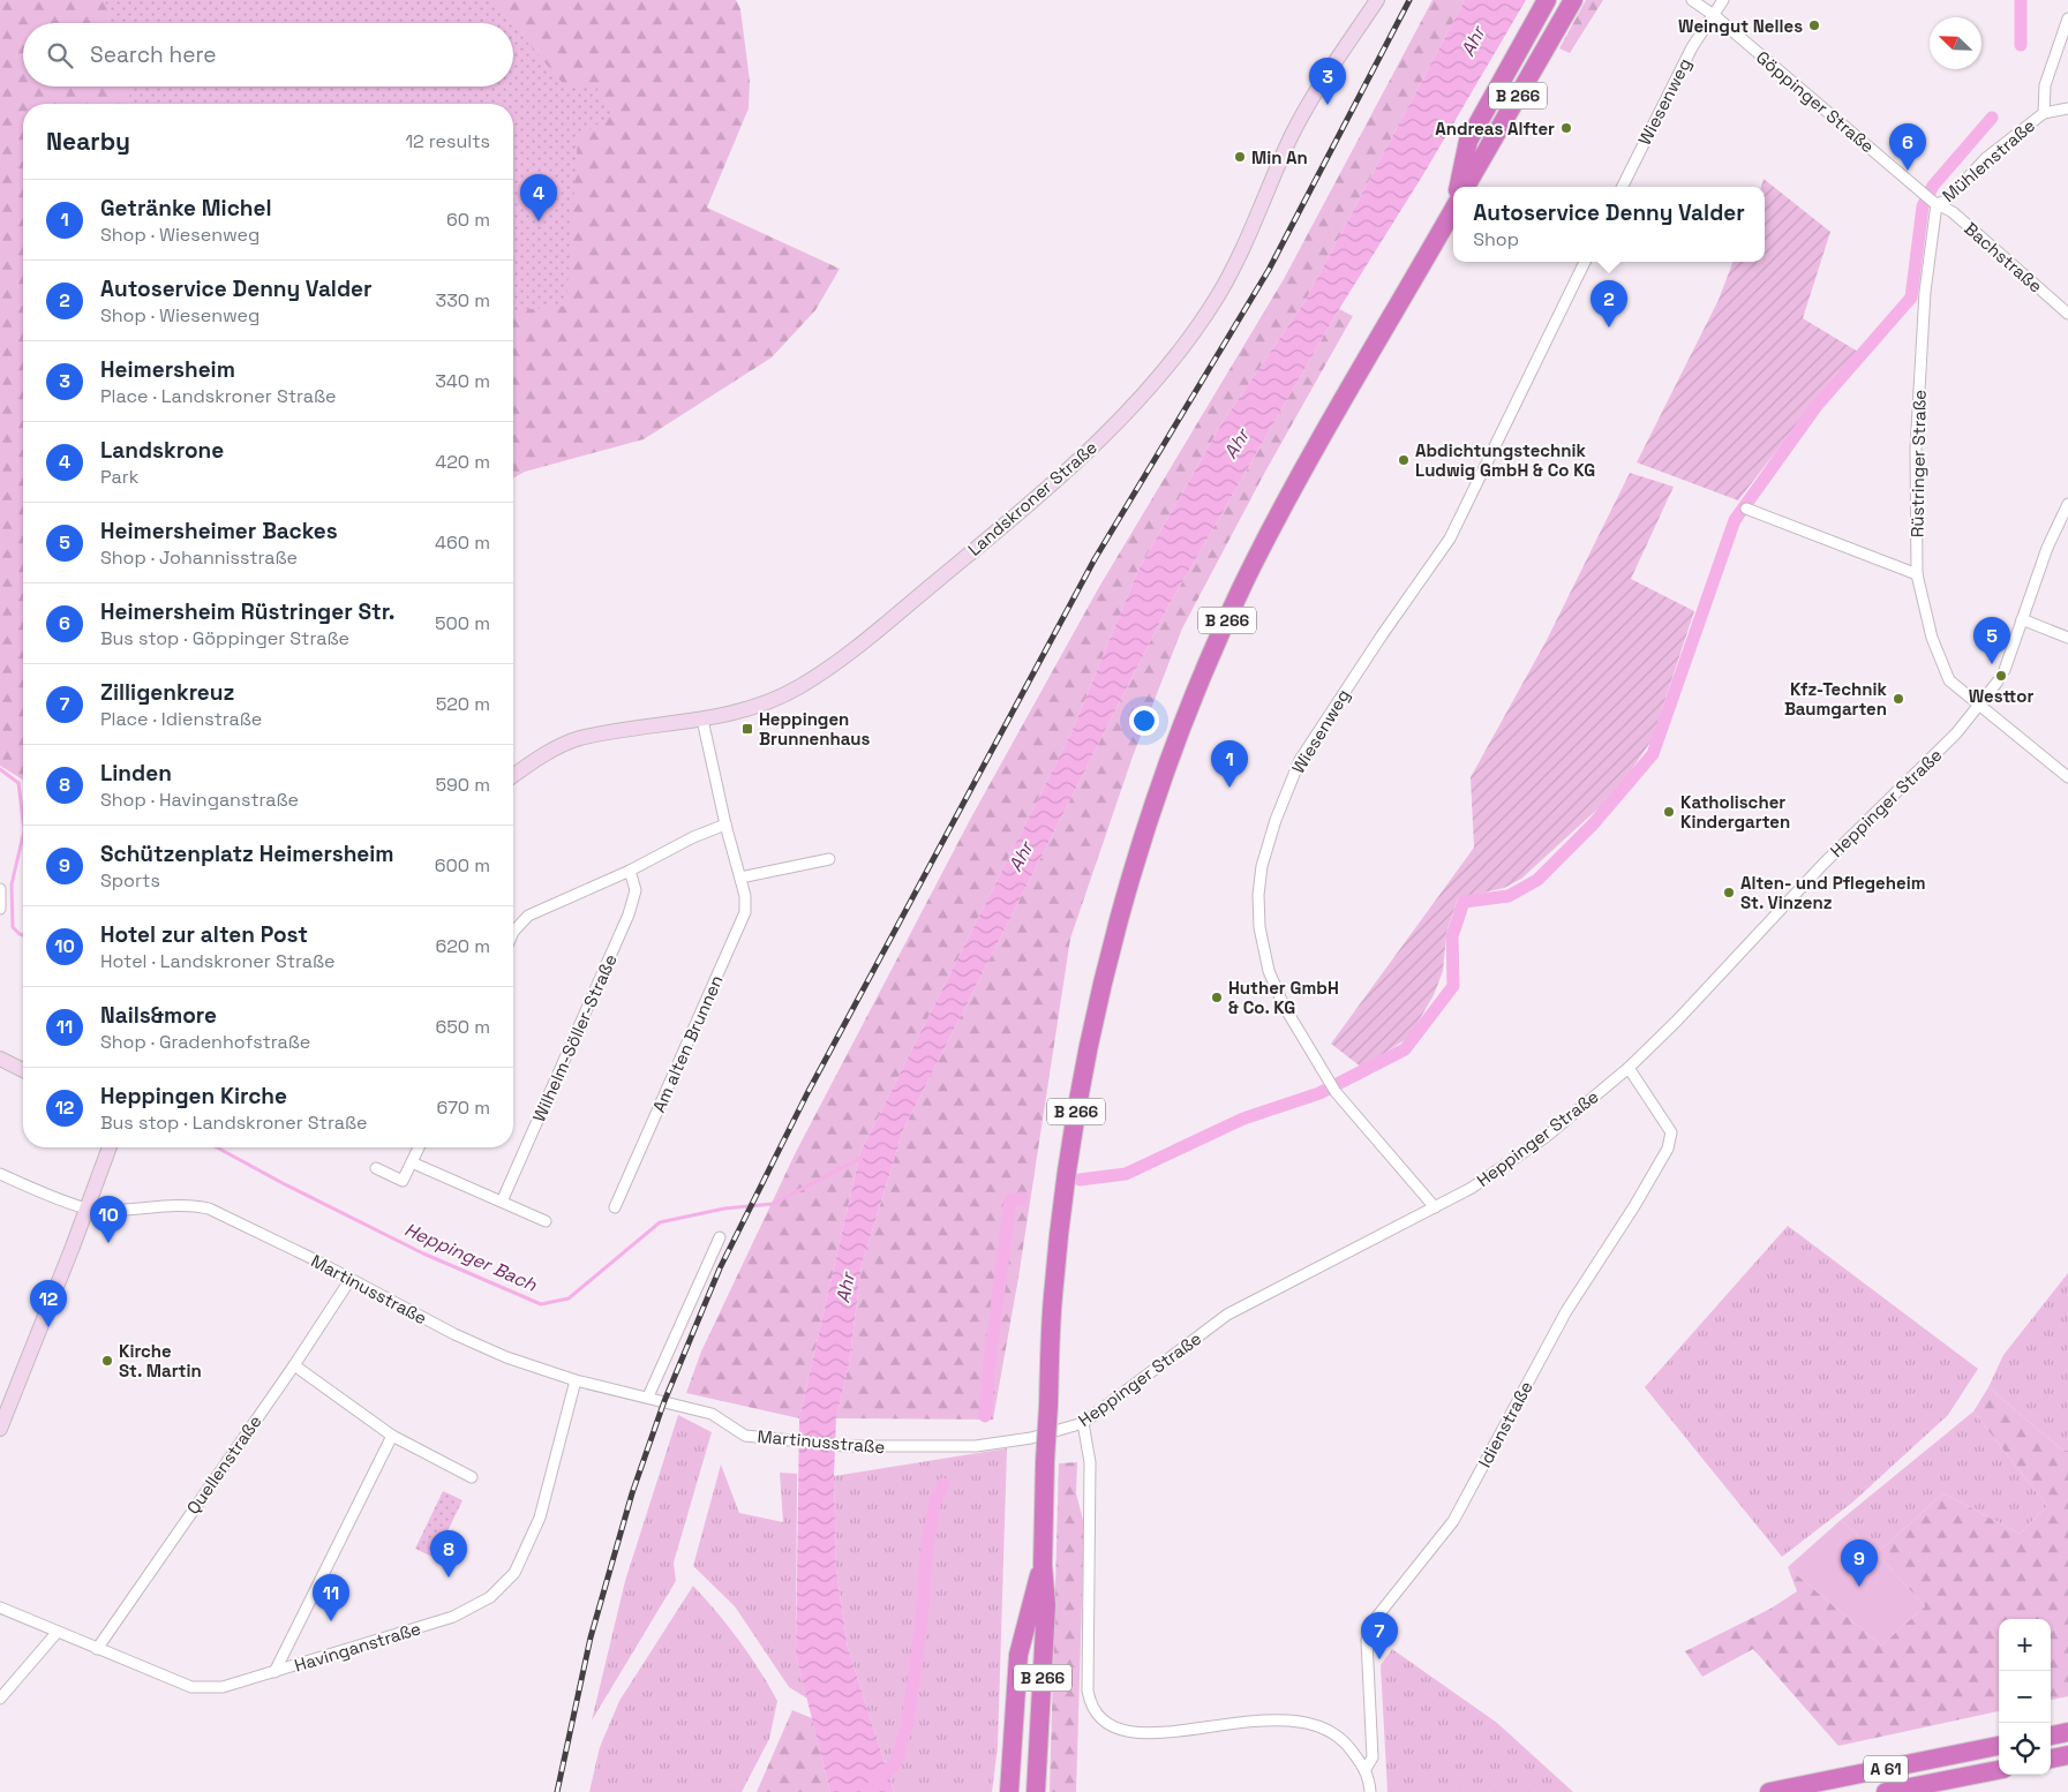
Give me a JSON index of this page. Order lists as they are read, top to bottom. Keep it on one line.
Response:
{"streets":{"highway":["B 266","A 61"],"main road":["Landskroner Straße"],"street":["Wiesenweg","Göppinger Straße","Mühlenstraße","Bachstraße","Rüstringer Straße","Heppinger Straße","Wilhelm-Söller-Straße","Am alten Brunnen","Martinusstraße","Idienstraße","Quellenstraße","Havinganstraße"]},"crossings":[["Wiesenweg","Göppinger Straße"],["Wiesenweg","Heppinger Straße"],["Göppinger Straße","Mühlenstraße"],["Göppinger Straße","Bachstraße"],["Göppinger Straße","Rüstringer Straße"],["Mühlenstraße","Bachstraße"],["Mühlenstraße","Rüstringer Straße"],["Bachstraße","Rüstringer Straße"],["Rüstringer Straße","Heppinger Straße"],["Landskroner Straße","Am alten Brunnen"],["Heppinger Straße","Martinusstraße"],["Heppinger Straße","Idienstraße"],["Martinusstraße","Quellenstraße"],["Martinusstraße","Havinganstraße"],["Quellenstraße","Havinganstraße"]],"water":["Ahr","Heppinger Bach"],"places":{"other":["Weingut Nelles","Andreas Alfter","Min An","Abdichtungstechnik Ludwig GmbH & Co KG","Westtor","Kfz-Technik Baumgarten","Katholischer Kindergarten","Alten- und Pflegeheim St. Vinzenz","Huther GmbH & Co. KG","Kirche St. Martin"],"transit":["Heppingen Brunnenhaus"]},"north":"top left","page":{"search":"Search here","pins":["3","6","4","2","5","1","10","12","8","9","11","7"],"heading":["Nearby","12 results"],"list":[{"mark":"1","name":"Getränke Michel","note":"Shop · Wiesenweg","value":"60 m"},{"mark":"2","name":"Autoservice Denny Valder","note":"Shop · Wiesenweg","value":"330 m"},{"mark":"3","name":"Heimersheim","note":"Place · Landskroner Straße","value":"340 m"},{"mark":"4","name":"Landskrone","note":"Park","value":"420 m"},{"mark":"5","name":"Heimersheimer Backes","note":"Shop · Johannisstraße","value":"460 m"},{"mark":"6","name":"Heimersheim Rüstringer Str.","note":"Bus stop · Göppinger Straße","value":"500 m"},{"mark":"7","name":"Zilligenkreuz","note":"Place · Idienstraße","value":"520 m"},{"mark":"8","name":"Linden","note":"Shop · Havinganstraße","value":"590 m"},{"mark":"9","name":"Schützenplatz Heimersheim","note":"Sports","value":"600 m"},{"mark":"10","name":"Hotel zur alten Post","note":"Hotel · Landskroner Straße","value":"620 m"},{"mark":"11","name":"Nails&more","note":"Shop · Gradenhofstraße","value":"650 m"},{"mark":"12","name":"Heppingen Kirche","note":"Bus stop · Landskroner Straße","value":"670 m"}],"popup":["Autoservice Denny Valder","Shop"],"map_buttons":["+","−"]}}
